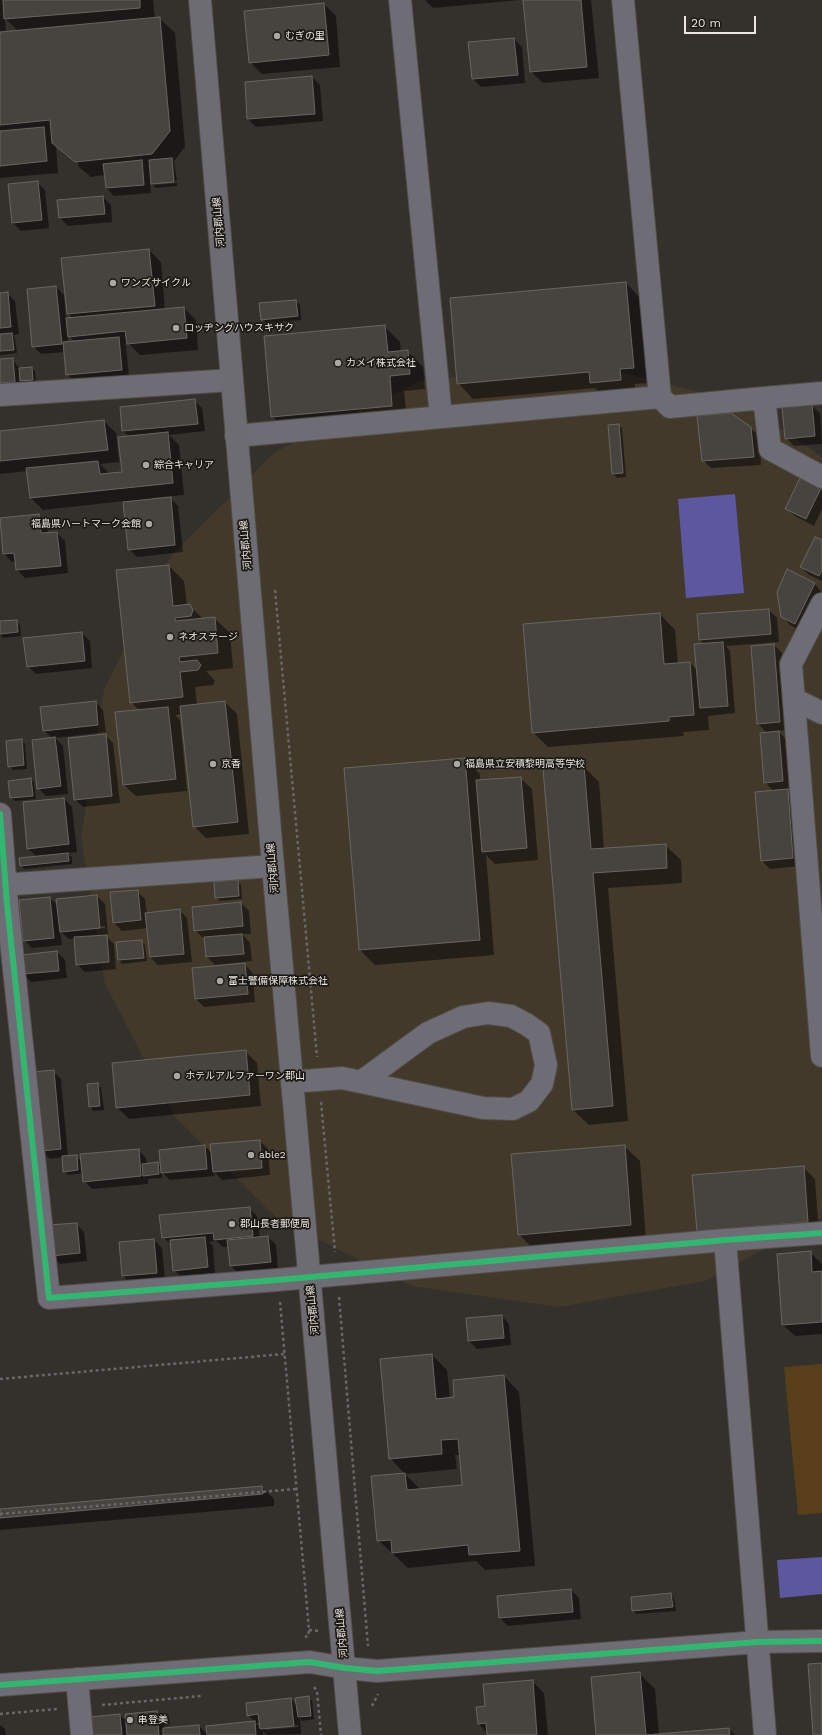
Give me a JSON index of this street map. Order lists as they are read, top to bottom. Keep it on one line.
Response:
{"streets":{"main road":["河内郡山線"]},"places":["むぎの里","ワンズサイクル","ロッヂングハウスキサク","カメイ株式会社","綜合キャリア","福島県ハートマーク会館","ネオステージ","京香","福島県立安積黎明高等学校","富士警備保障株式会社","ホテルアルファーワン郡山","able2","郡山長者郵便局","串登美"],"scale_bar":"20 m"}
